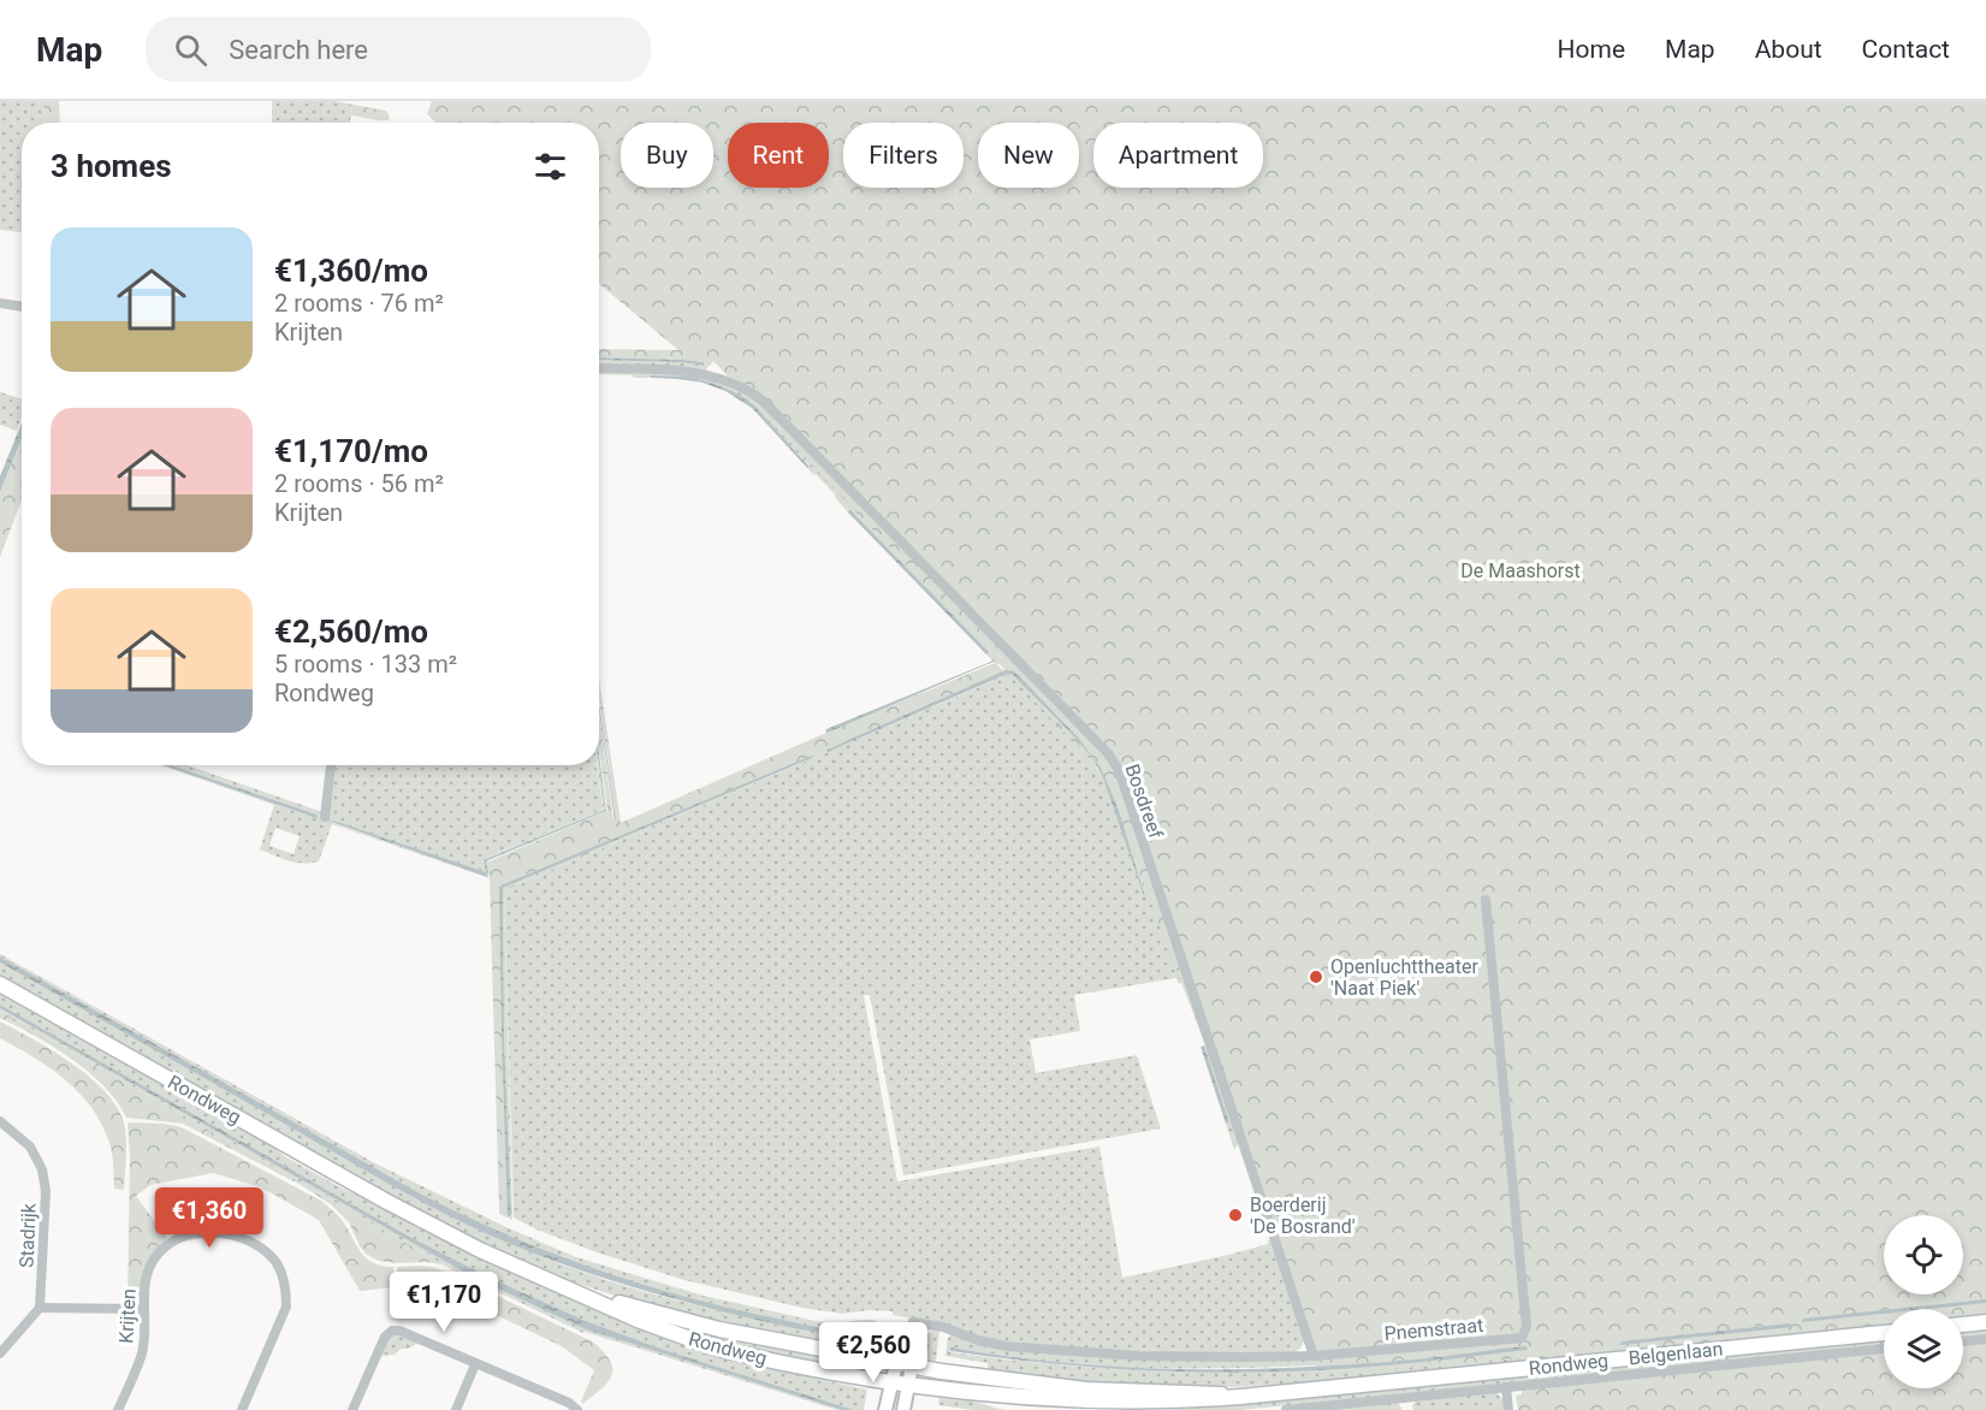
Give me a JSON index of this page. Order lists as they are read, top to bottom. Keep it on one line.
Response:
{"streets":{"main road":["Rondweg"],"street":["Bosdreef","Stadrijk","Krijten","Pnemstraat","Belgenlaan"]},"crossings":[["Bosdreef","Pnemstraat"]],"parks":["De Maashorst"],"places":["Openluchttheater 'Naat Piek'","Boerderij 'De Bosrand'"],"page":{"header":"Map","search":"Search here","nav":["Home","Map","About","Contact"],"chip":["Buy","Rent","Filters","New","Apartment"],"heading":"3 homes","list":[{"name":"€1,360/mo","note":"2 rooms · 76 m² · Krijten"},{"name":"€1,170/mo","note":"2 rooms · 56 m² · Krijten"},{"name":"€2,560/mo","note":"5 rooms · 133 m² · Rondweg"}],"price":["€1,360","€1,170","€2,560"]}}
